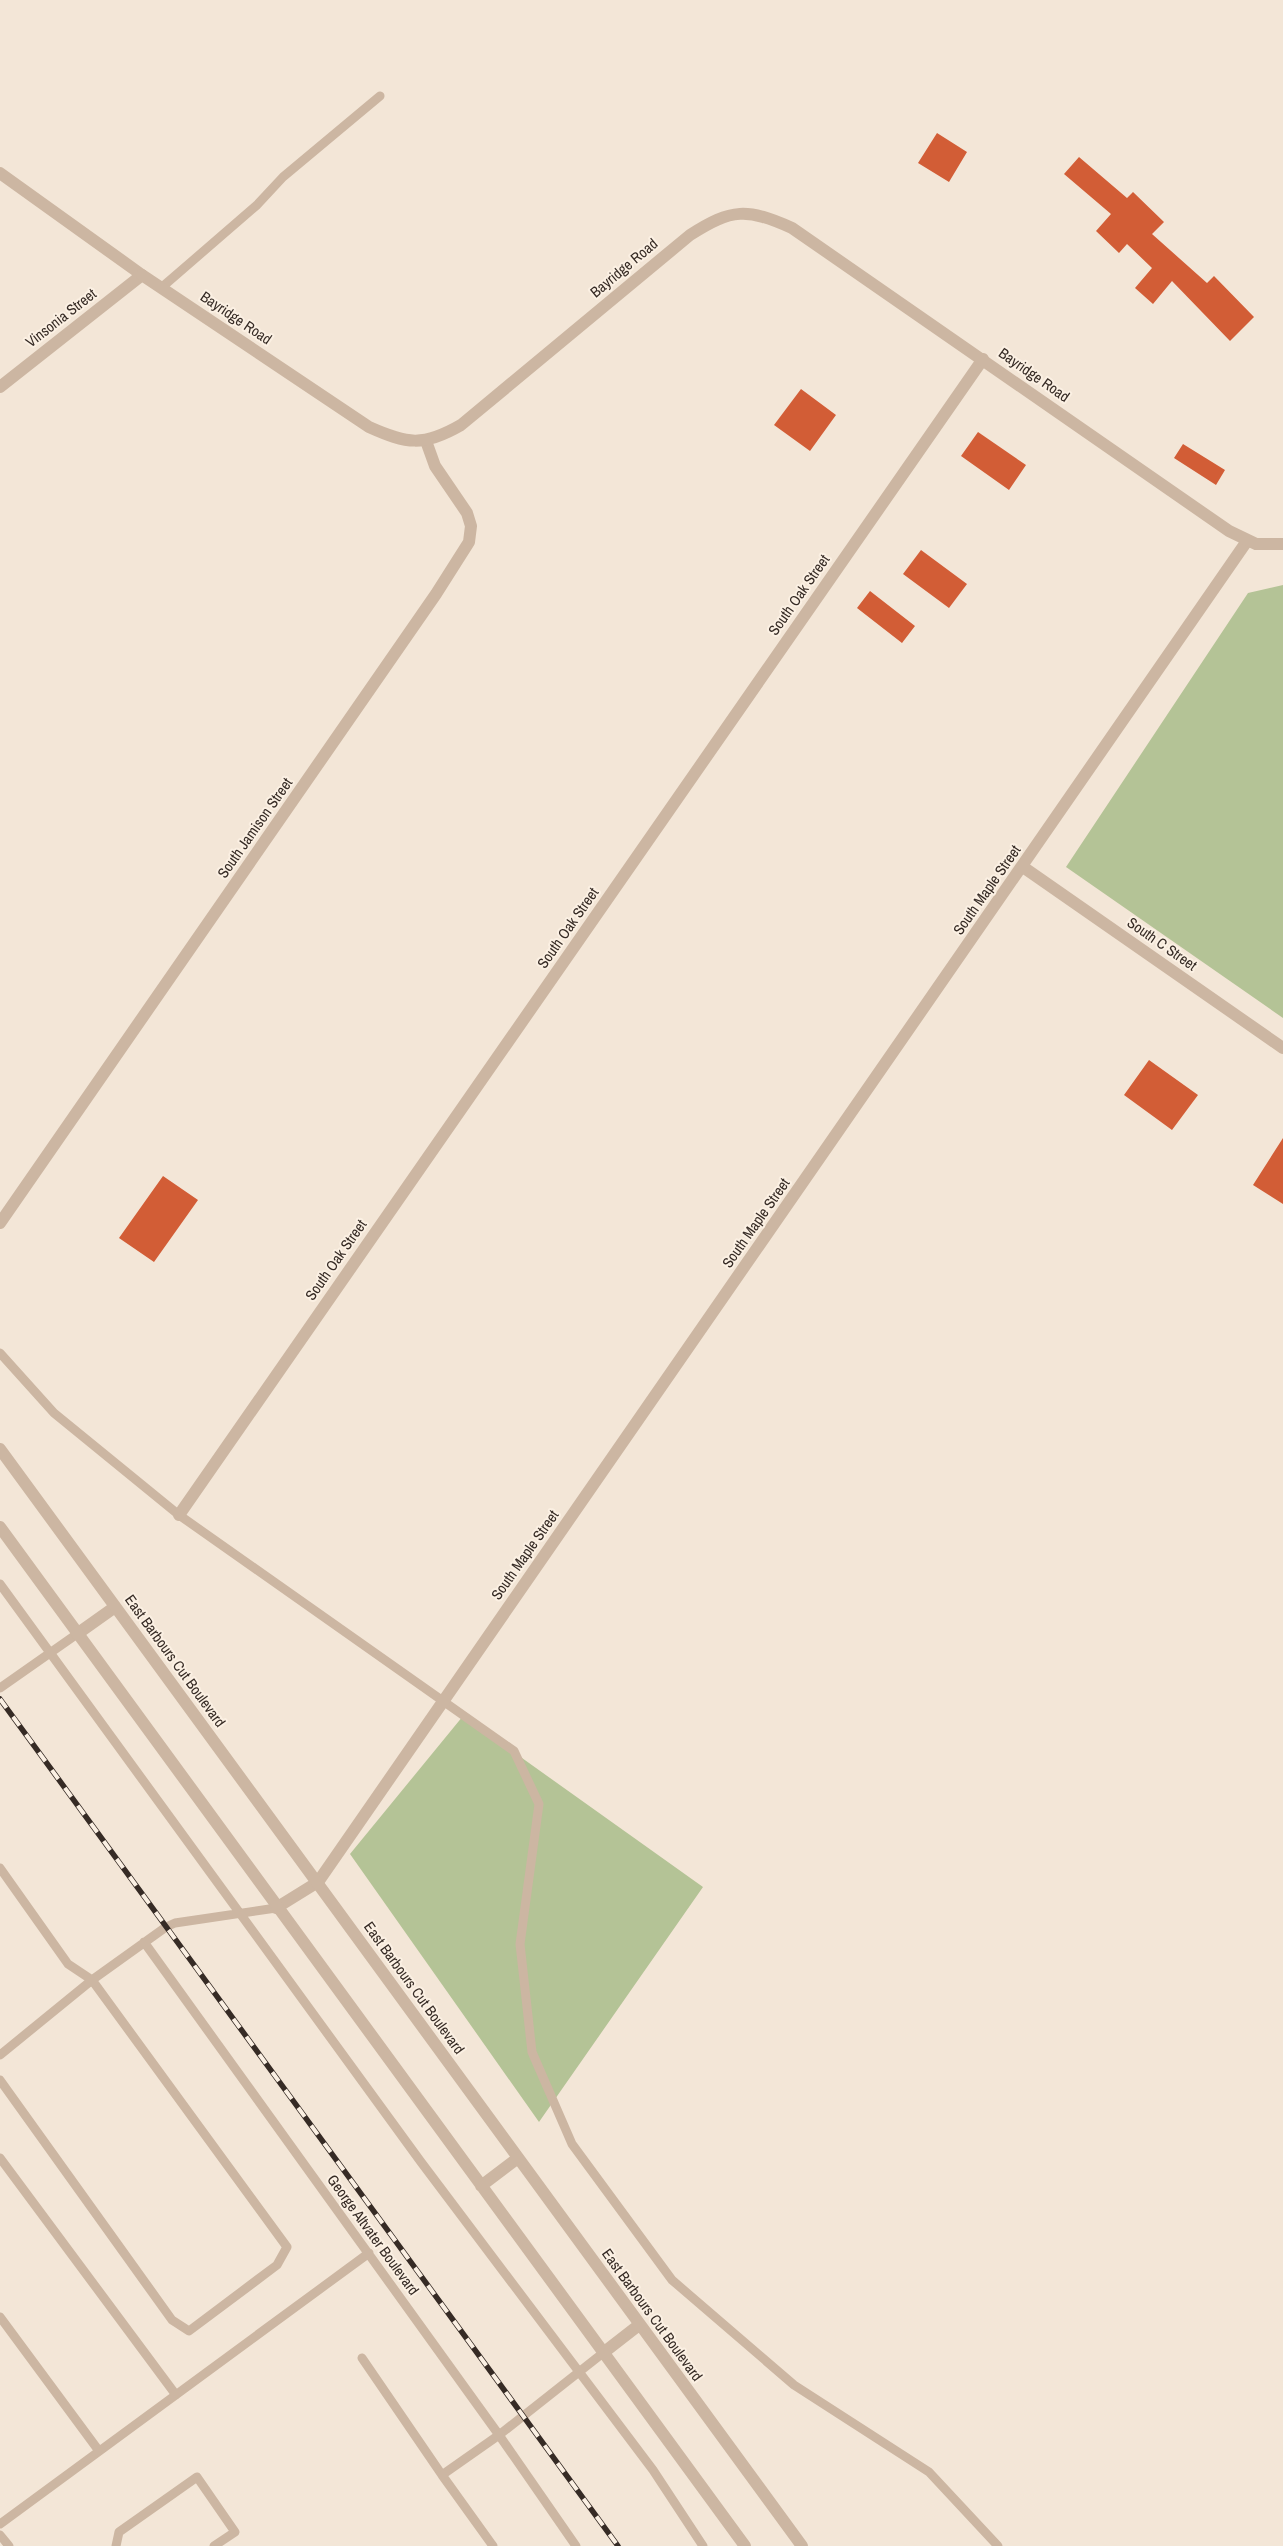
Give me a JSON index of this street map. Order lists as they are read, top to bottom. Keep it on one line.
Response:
{"streets":{"street":["Bayridge Road","Vinsonia Street","South Oak Street","South Jamison Street","South Maple Street","South C Street","East Barbours Cut Boulevard"],"lane":["George Altvater Boulevard"]},"crossings":[["Bayridge Road","Vinsonia Street"],["Bayridge Road","South Oak Street"],["Bayridge Road","South Jamison Street"],["Bayridge Road","South Maple Street"],["South Maple Street","South C Street"],["South Maple Street","East Barbours Cut Boulevard"]]}
